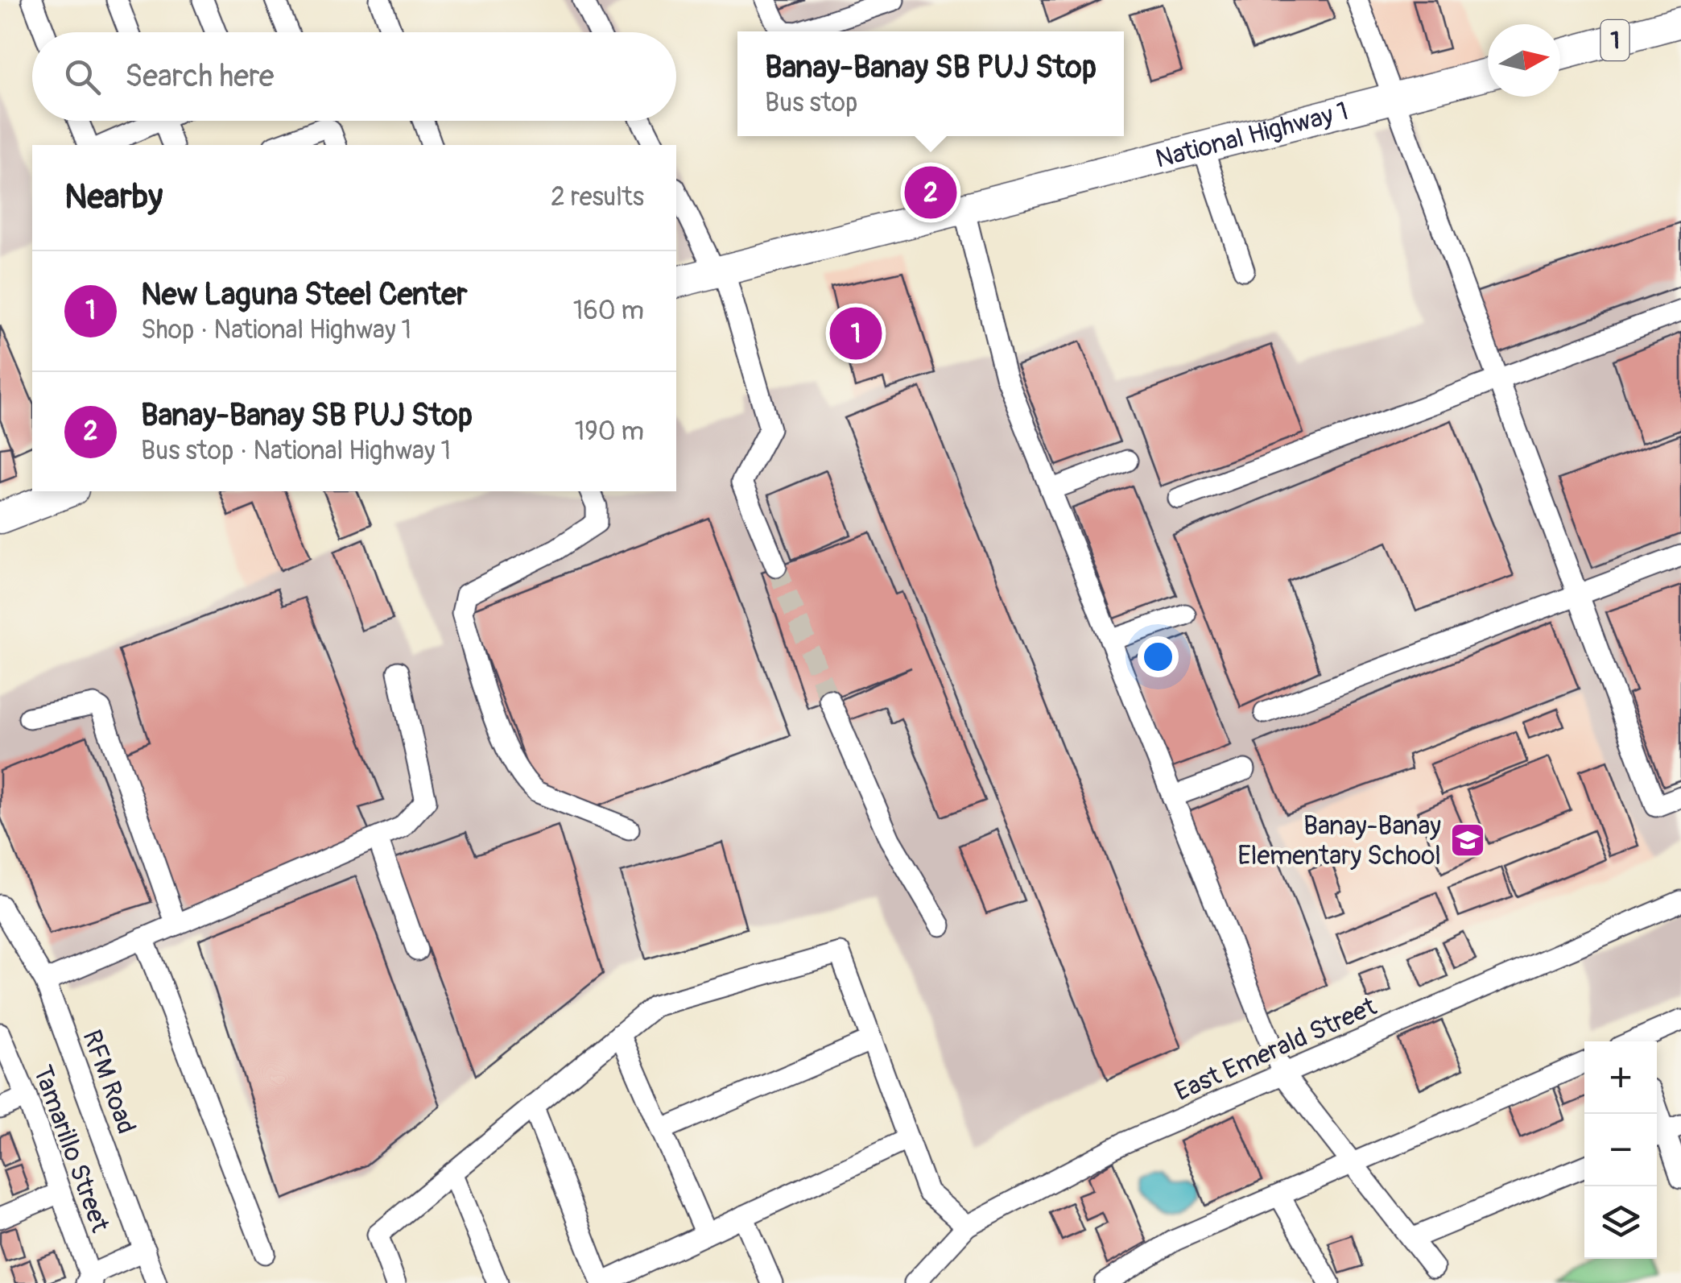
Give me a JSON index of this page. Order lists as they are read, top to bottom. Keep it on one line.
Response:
{"streets":{"highway":["1","National Highway 1"],"street":["East Emerald Street","RFM Road","Tamarillo Street"]},"places":{"school or university":["Banay-Banay Elementary School"]},"north":"right","page":{"popup":["Banay-Banay SB PUJ Stop","Bus stop"],"search":"Search here","heading":["Nearby","2 results"],"pins":["2","1"],"list":[{"mark":"1","name":"New Laguna Steel Center","note":"Shop · National Highway 1","value":"160 m"},{"mark":"2","name":"Banay-Banay SB PUJ Stop","note":"Bus stop · National Highway 1","value":"190 m"}],"map_buttons":["+","−"]}}
